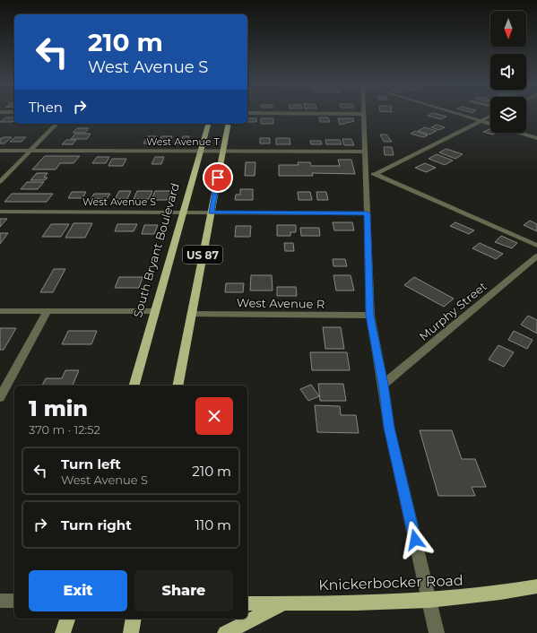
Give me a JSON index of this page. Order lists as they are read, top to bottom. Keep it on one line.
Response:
{"streets":{"main road":["South Bryant Boulevard","US 87","Knickerbocker Road"],"street":["West Avenue T","West Avenue S","West Avenue R","Murphy Street"]},"crossings":[["West Avenue T","South Bryant Boulevard"],["West Avenue T","US 87"],["West Avenue S","South Bryant Boulevard"],["West Avenue S","US 87"],["US 87","West Avenue R"]],"north":"bottom","page":{"turn":["210 m","West Avenue S"],"then":"Then","heading":["1 min","370 m · 12:52"],"list":[{"name":"Turn left","note":"West Avenue S","value":"210 m"},{"name":"Turn right","value":"110 m"}],"buttons":["Exit","Share"]}}
